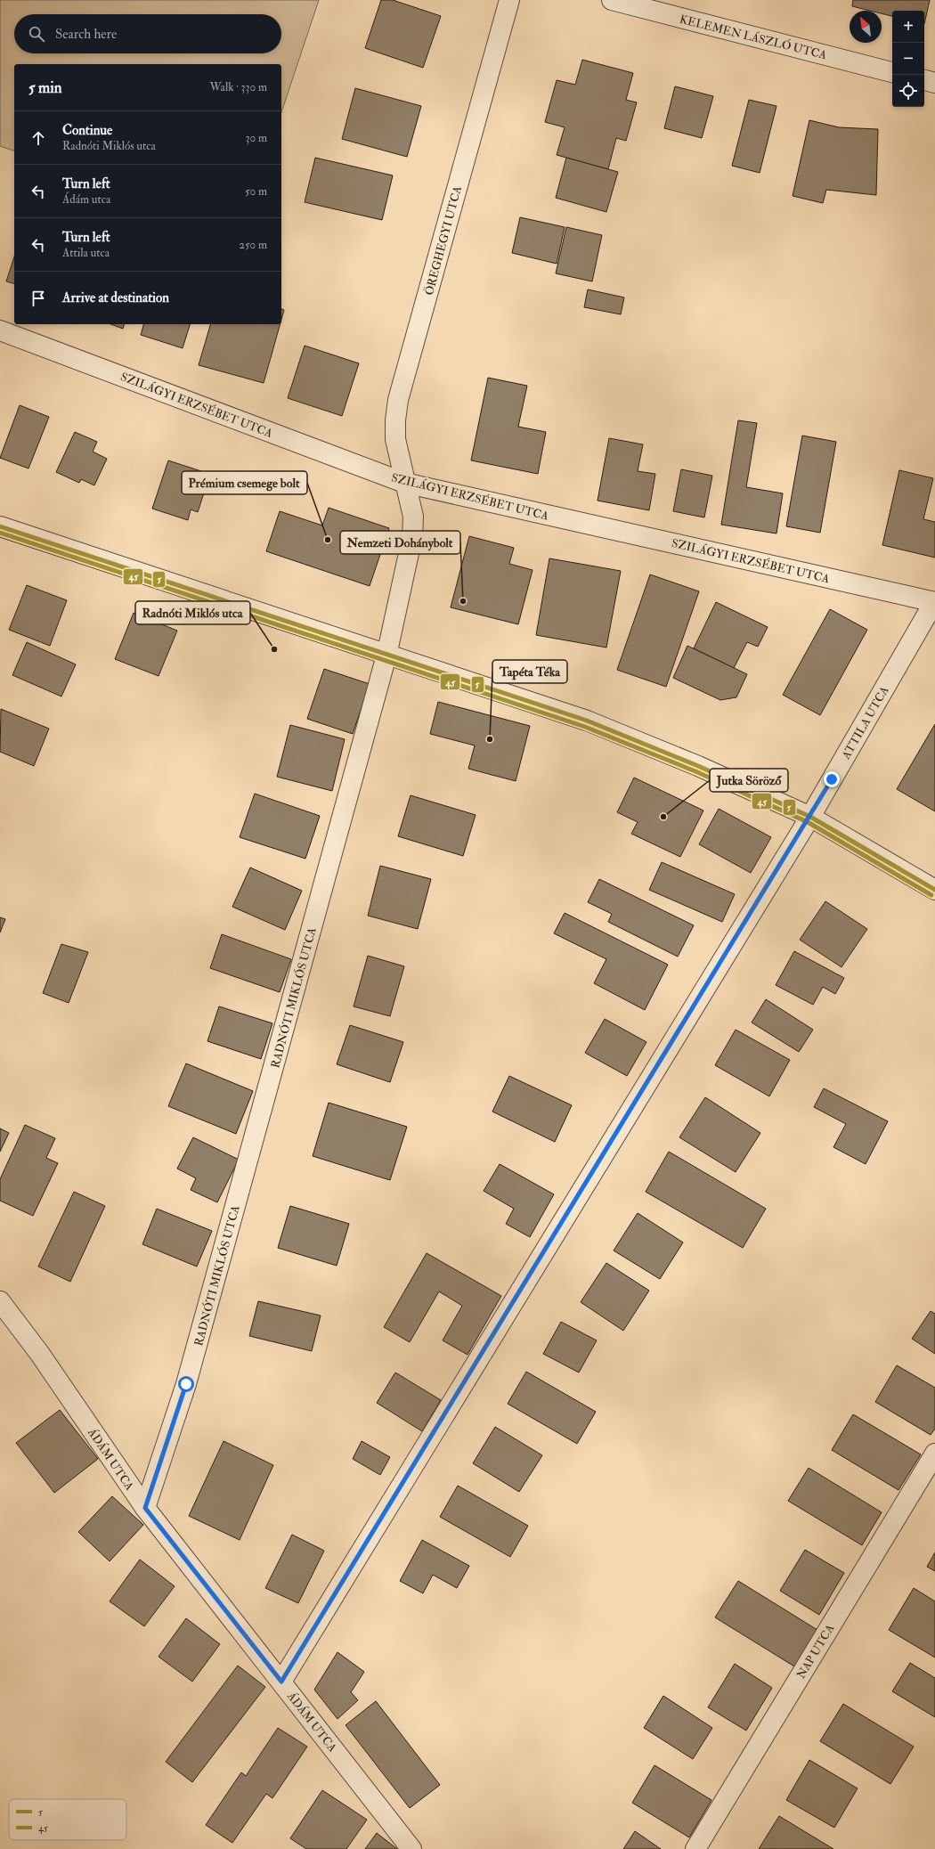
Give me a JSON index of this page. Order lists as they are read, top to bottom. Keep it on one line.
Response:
{"streets":{"street":["KELEMEN LÁSZLÓ UTCA","ÖREGHEGYI UTCA","SZILÁGYI ERZSÉBET UTCA","ATTILA UTCA","RADNÓTI MIKLÓS UTCA","ÁDÁM UTCA","NAP UTCA"]},"crossings":[["ÖREGHEGYI UTCA","SZILÁGYI ERZSÉBET UTCA"],["ÖREGHEGYI UTCA","RADNÓTI MIKLÓS UTCA"],["SZILÁGYI ERZSÉBET UTCA","ATTILA UTCA"],["SZILÁGYI ERZSÉBET UTCA","RADNÓTI MIKLÓS UTCA"],["ATTILA UTCA","ÁDÁM UTCA"],["RADNÓTI MIKLÓS UTCA","ÁDÁM UTCA"]],"places":["Prémium csemege bolt","Nemzeti Dohánybolt","Radnóti Miklós utca","Tapéta Téka","Jutka Söröző"],"lines":["transit line 5","transit line 45"],"legend":["5","45"],"north":"top left","page":{"map_buttons":["+","−"],"search":"Search here","heading":["5 min","Walk · 330 m"],"list":[["Continue","Radnóti Miklós utca","30 m"],["Turn left","Ádám utca","50 m"],["Turn left","Attila utca","250 m"],"Arrive at destination"]}}
